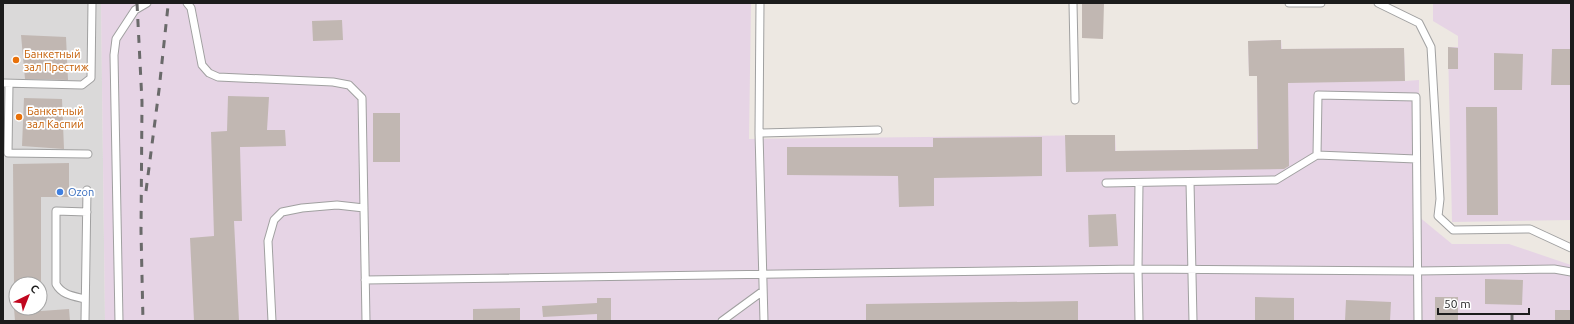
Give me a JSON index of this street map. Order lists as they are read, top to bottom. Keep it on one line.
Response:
{"places":["Банкетный зал Престиж","Банкетный зал Каспий","Ozon"],"scale_bar":"50 m","north":"top right"}
